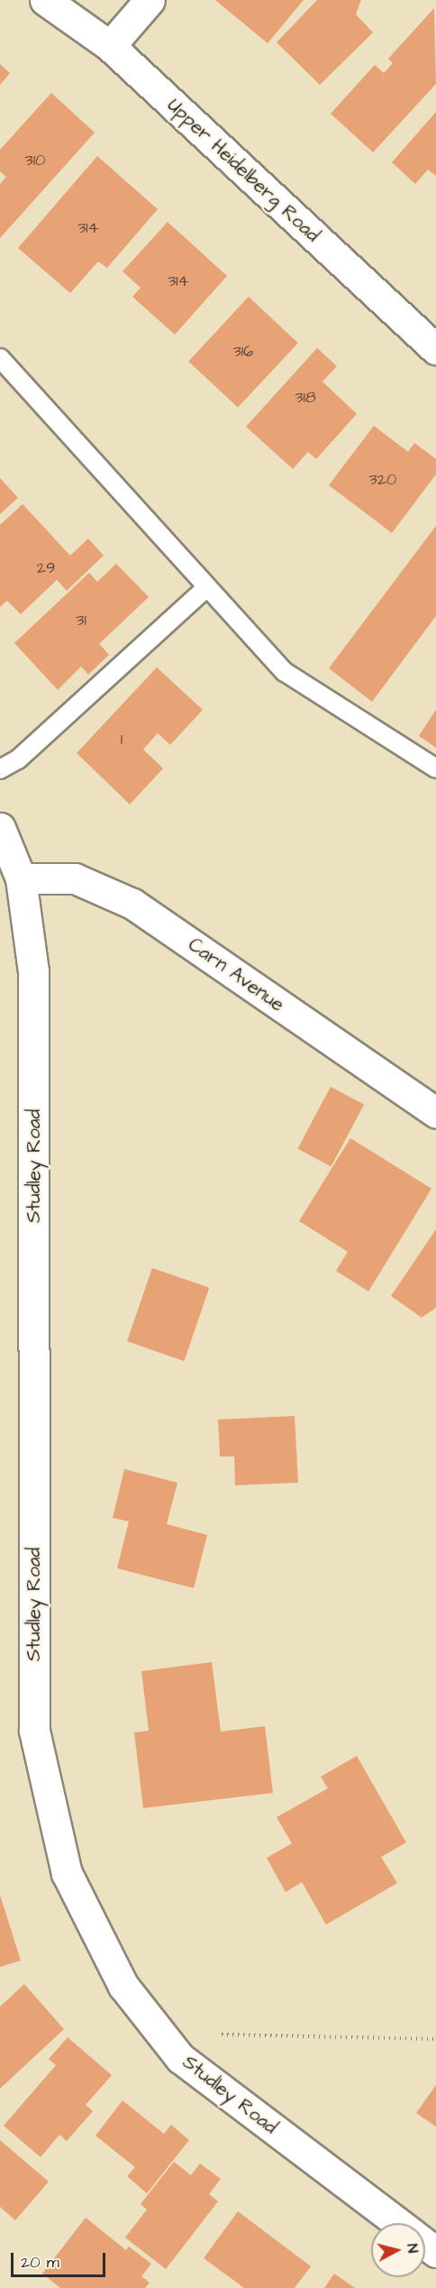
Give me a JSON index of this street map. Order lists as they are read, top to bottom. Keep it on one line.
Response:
{"streets":{"street":["Upper Heidelberg Road","Carn Avenue","Studley Road"]},"crossings":[["Carn Avenue","Studley Road"]],"house_numbers":["310","314","314","316","318","320","29","31","1"],"scale_bar":"20 m","north":"right"}
